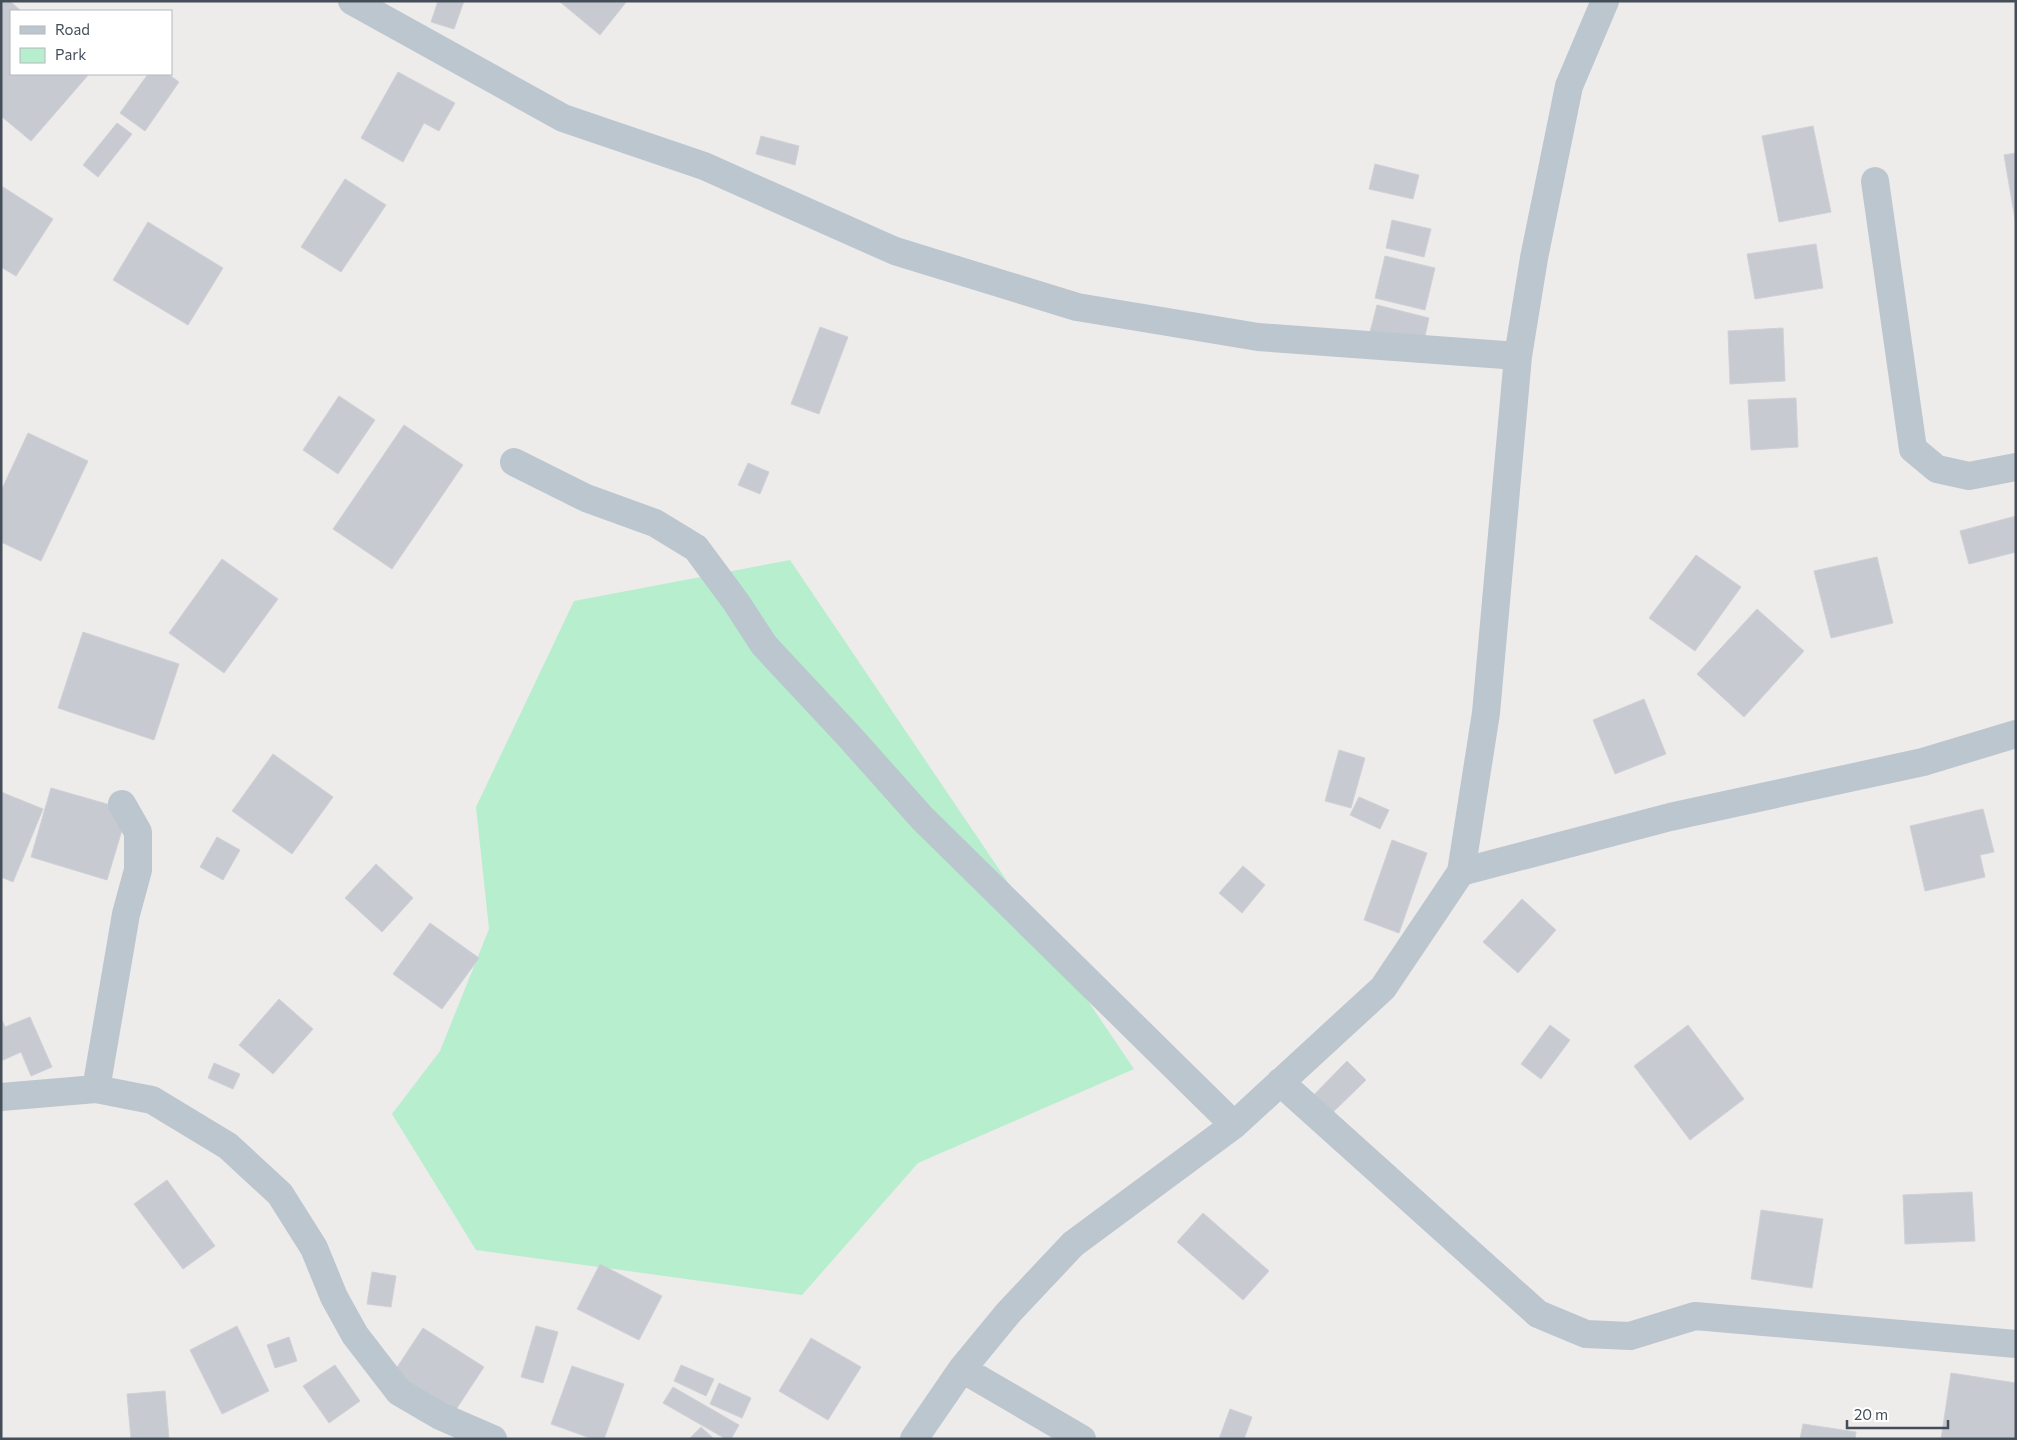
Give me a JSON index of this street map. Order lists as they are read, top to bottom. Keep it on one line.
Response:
{"legend":["Road","Park"],"scale_bar":"20 m"}
